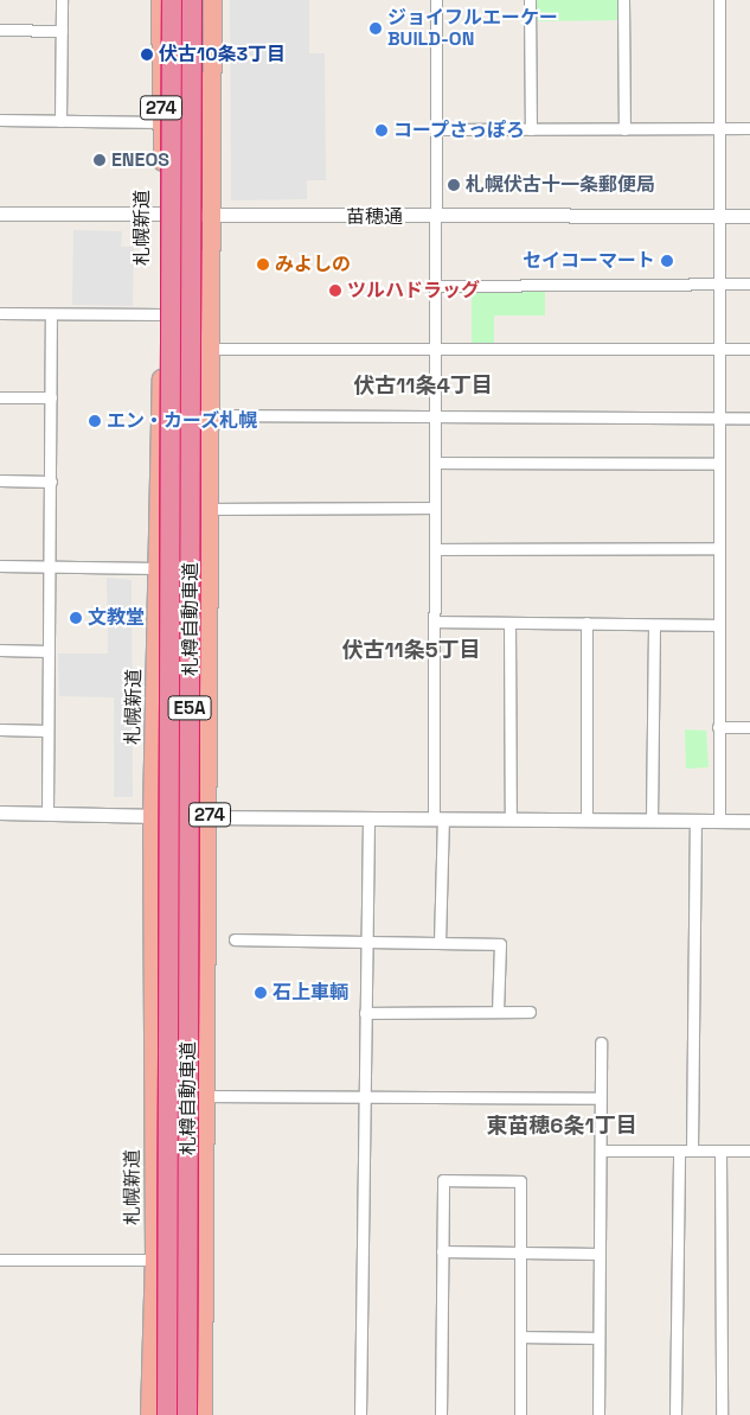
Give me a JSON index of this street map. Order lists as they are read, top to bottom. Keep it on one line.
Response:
{"streets":{"highway":["274","札幌新道","札樽自動車道","E5A"],"street":["苗穂通"]},"crossings":[["274","苗穂通"],["苗穂通","札幌新道"]],"districts":["伏古11条4丁目","伏古11条5丁目","東苗穂6条1丁目"],"places":["ジョイフルエーケー BUILD-ON","伏古10条3丁目","コープさっぽろ","ENEOS","札幌伏古十一条郵便局","セイコーマート","みよしの","ツルハドラッグ","エン・カーズ札幌","文教堂","石上車輌"]}
